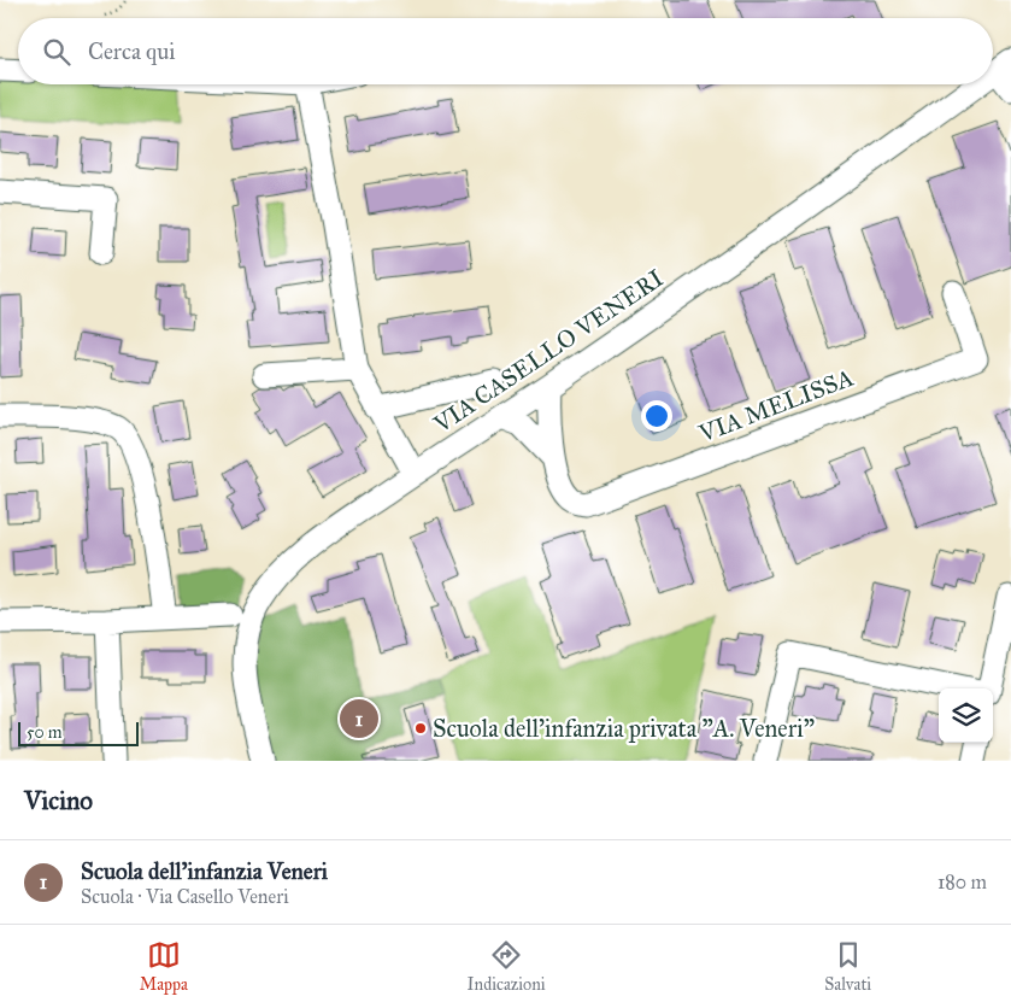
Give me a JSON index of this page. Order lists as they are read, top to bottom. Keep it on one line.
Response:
{"streets":{"street":["VIA CASELLO VENERI","VIA MELISSA"]},"crossings":[["VIA CASELLO VENERI","VIA MELISSA"]],"places":["Scuola dell'infanzia privata \"A. Veneri\""],"scale_bar":"50 m","page":{"search":"Cerca qui","pins":"1","scale":"50 m","heading":"Vicino","list":[{"mark":"1","name":"Scuola dell'infanzia Veneri","note":"Scuola · Via Casello Veneri","value":"180 m"}],"nav":["Mappa","Indicazioni","Salvati"]}}
